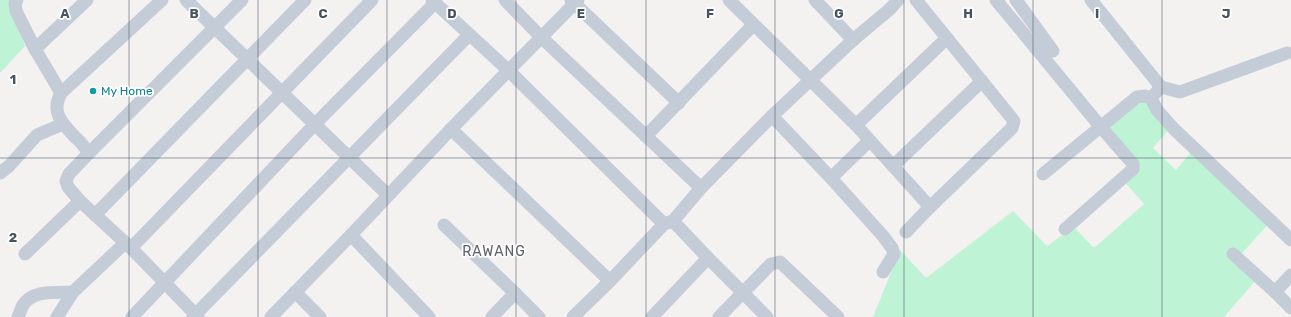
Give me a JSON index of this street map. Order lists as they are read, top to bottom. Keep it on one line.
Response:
{"districts":["RAWANG"],"places":["My Home"],"grid":{"columns":["A","B","C","D","E","F","G","H","I","J"],"rows":["1","2"]}}
